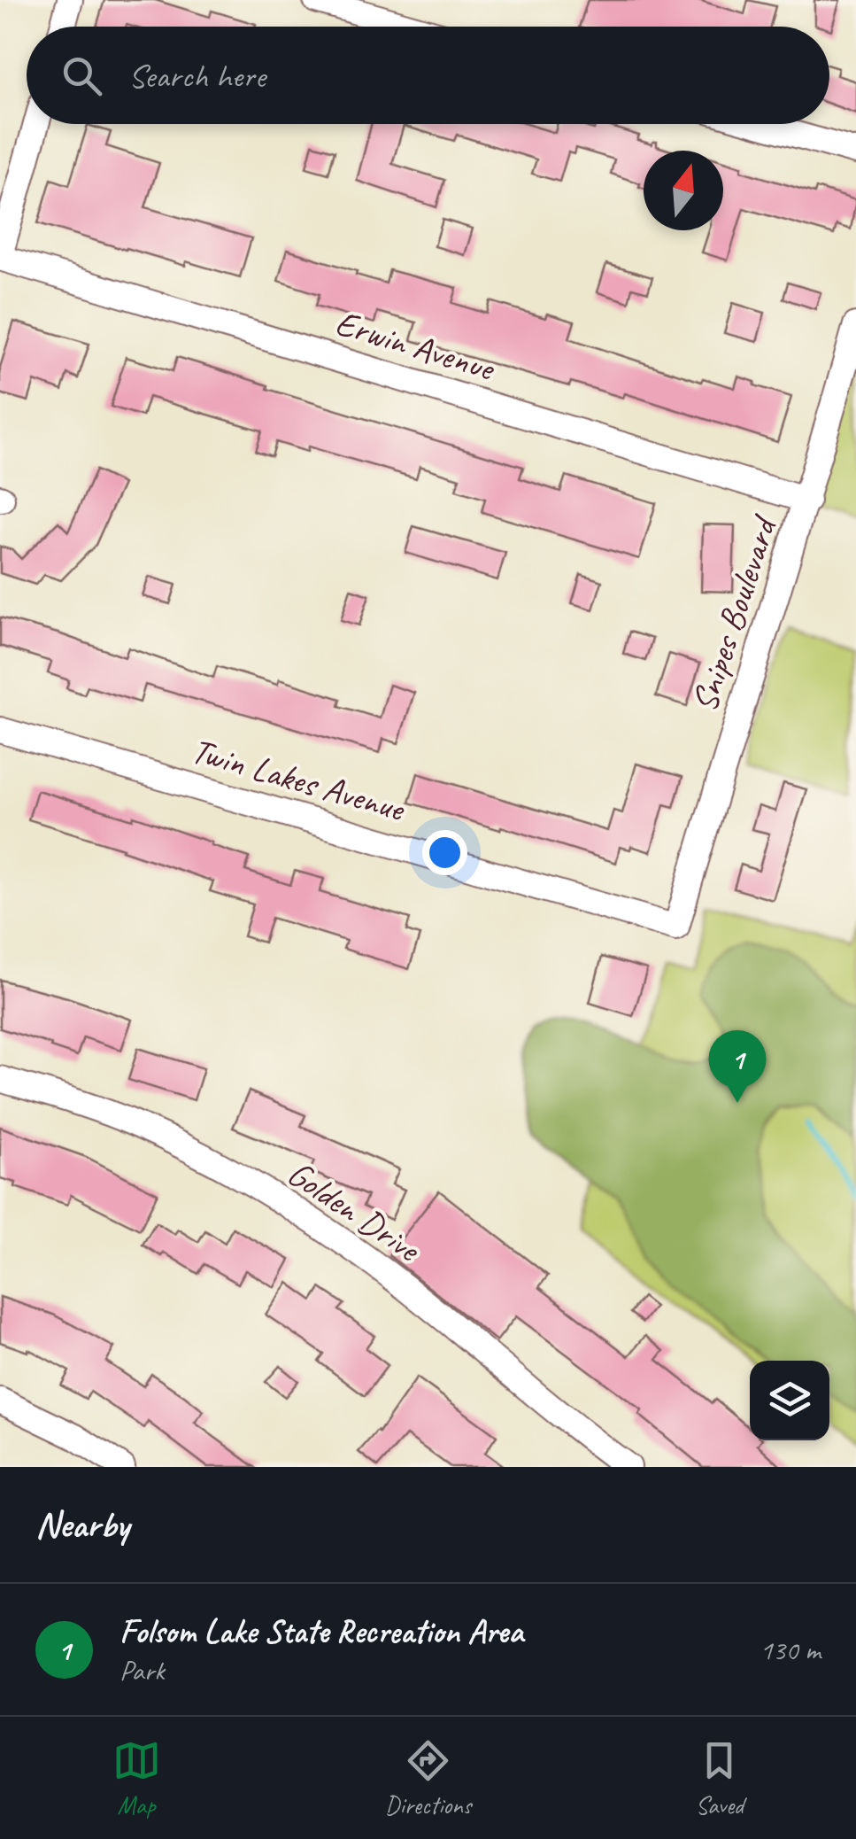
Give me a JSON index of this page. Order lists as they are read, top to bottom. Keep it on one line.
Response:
{"streets":{"street":["Erwin Avenue","Snipes Boulevard","Twin Lakes Avenue","Golden Drive"]},"crossings":[["Erwin Avenue","Snipes Boulevard"],["Snipes Boulevard","Twin Lakes Avenue"]],"north":"top","page":{"search":"Search here","pins":"1","heading":"Nearby","list":[{"mark":"1","name":"Folsom Lake State Recreation Area","note":"Park","value":"130 m"}],"nav":["Map","Directions","Saved"]}}
